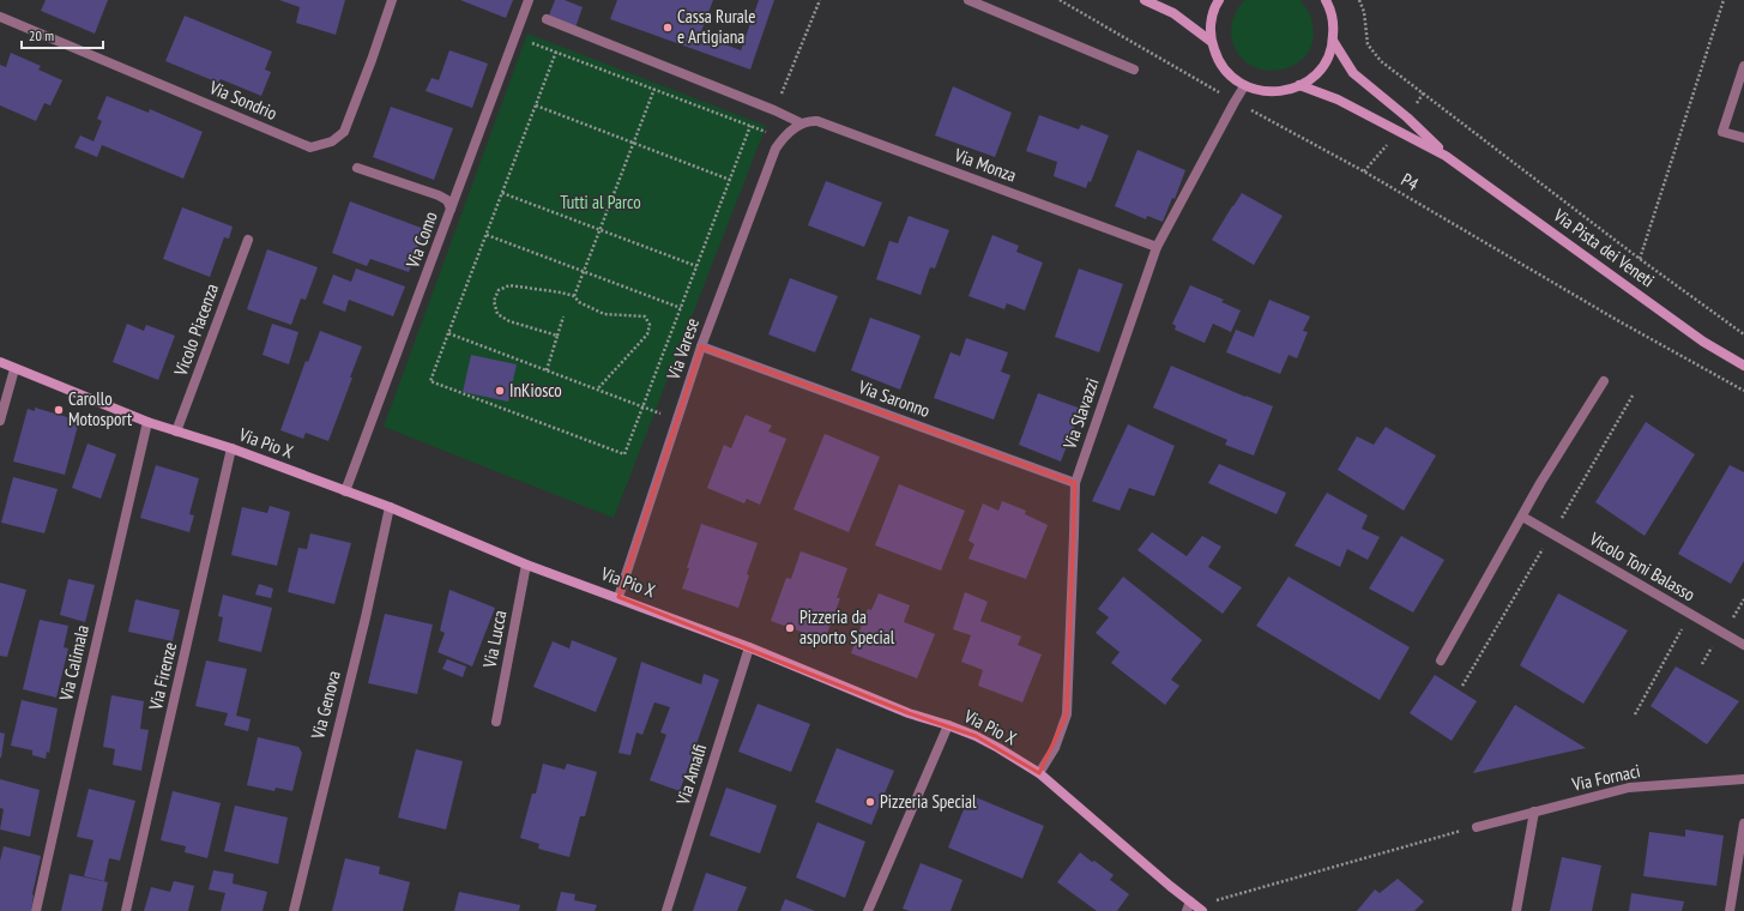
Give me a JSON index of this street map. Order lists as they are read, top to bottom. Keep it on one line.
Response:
{"streets":{"street":["Via Sondrio","Via Monza","Via Como","Via Pista dei Veneti","Vicolo Piacenza","Via Varese","Via Saronno","Via Slavazzi","Via Pio X","Vicolo Toni Balasso","Via Lucca","Via Calimala","Via Firenze","Via Genova","Via Amalfi","Via Fornaci"],"path":["P4"]},"crossings":[["Via Monza","Via Varese"],["Via Monza","Via Slavazzi"],["P4","Via Slavazzi"],["Via Como","Via Pio X"],["Vicolo Piacenza","Via Pio X"],["Via Varese","Via Saronno"],["Via Varese","Via Pio X"],["Via Saronno","Via Slavazzi"],["Via Slavazzi","Via Pio X"],["Via Pio X","Via Lucca"],["Via Pio X","Via Calimala"],["Via Pio X","Via Firenze"],["Via Pio X","Via Genova"],["Via Pio X","Via Amalfi"]],"parks":["Tutti al Parco"],"places":["Cassa Rurale e Artigiana","InKiosco","Carollo Motosport","Pizzeria da asporto Special","Pizzeria Special"],"scale_bar":"20 m"}
